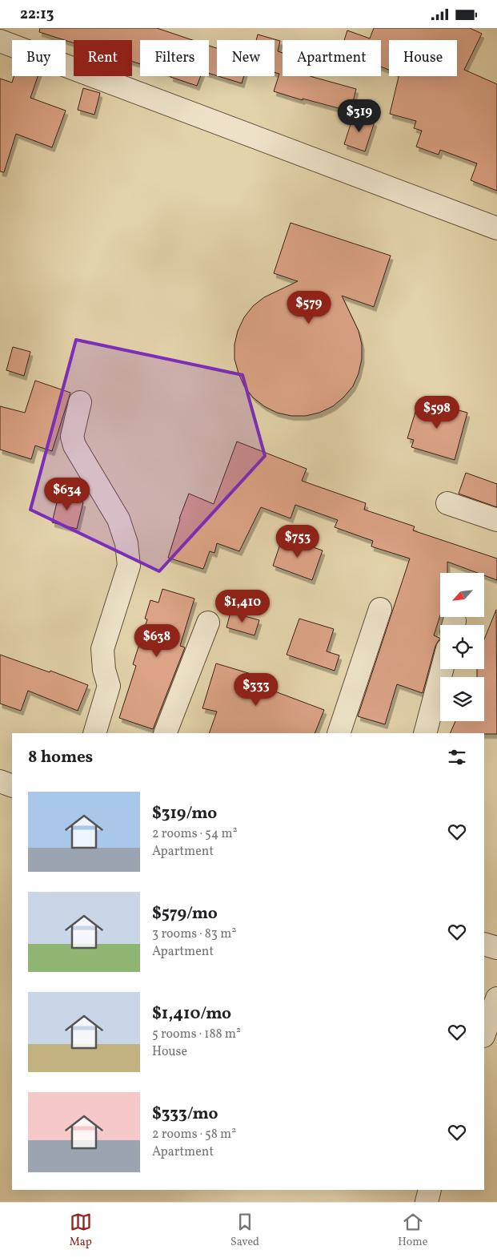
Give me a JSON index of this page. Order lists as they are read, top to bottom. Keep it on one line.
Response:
{"north":"bottom left","page":{"status":"22:13","chip":["Buy","Rent","Filters","New","Apartment","House"],"price":["$319","$579","$598","$634","$753","$1,410","$638","$333"],"heading":"8 homes","list":[{"name":"$319/mo","note":"2 rooms · 54 m² · Apartment"},{"name":"$579/mo","note":"3 rooms · 83 m² · Apartment"},{"name":"$1,410/mo","note":"5 rooms · 188 m² · House"},{"name":"$333/mo","note":"2 rooms · 58 m² · Apartment"}],"tabs":["Map","Saved","Home"]}}
